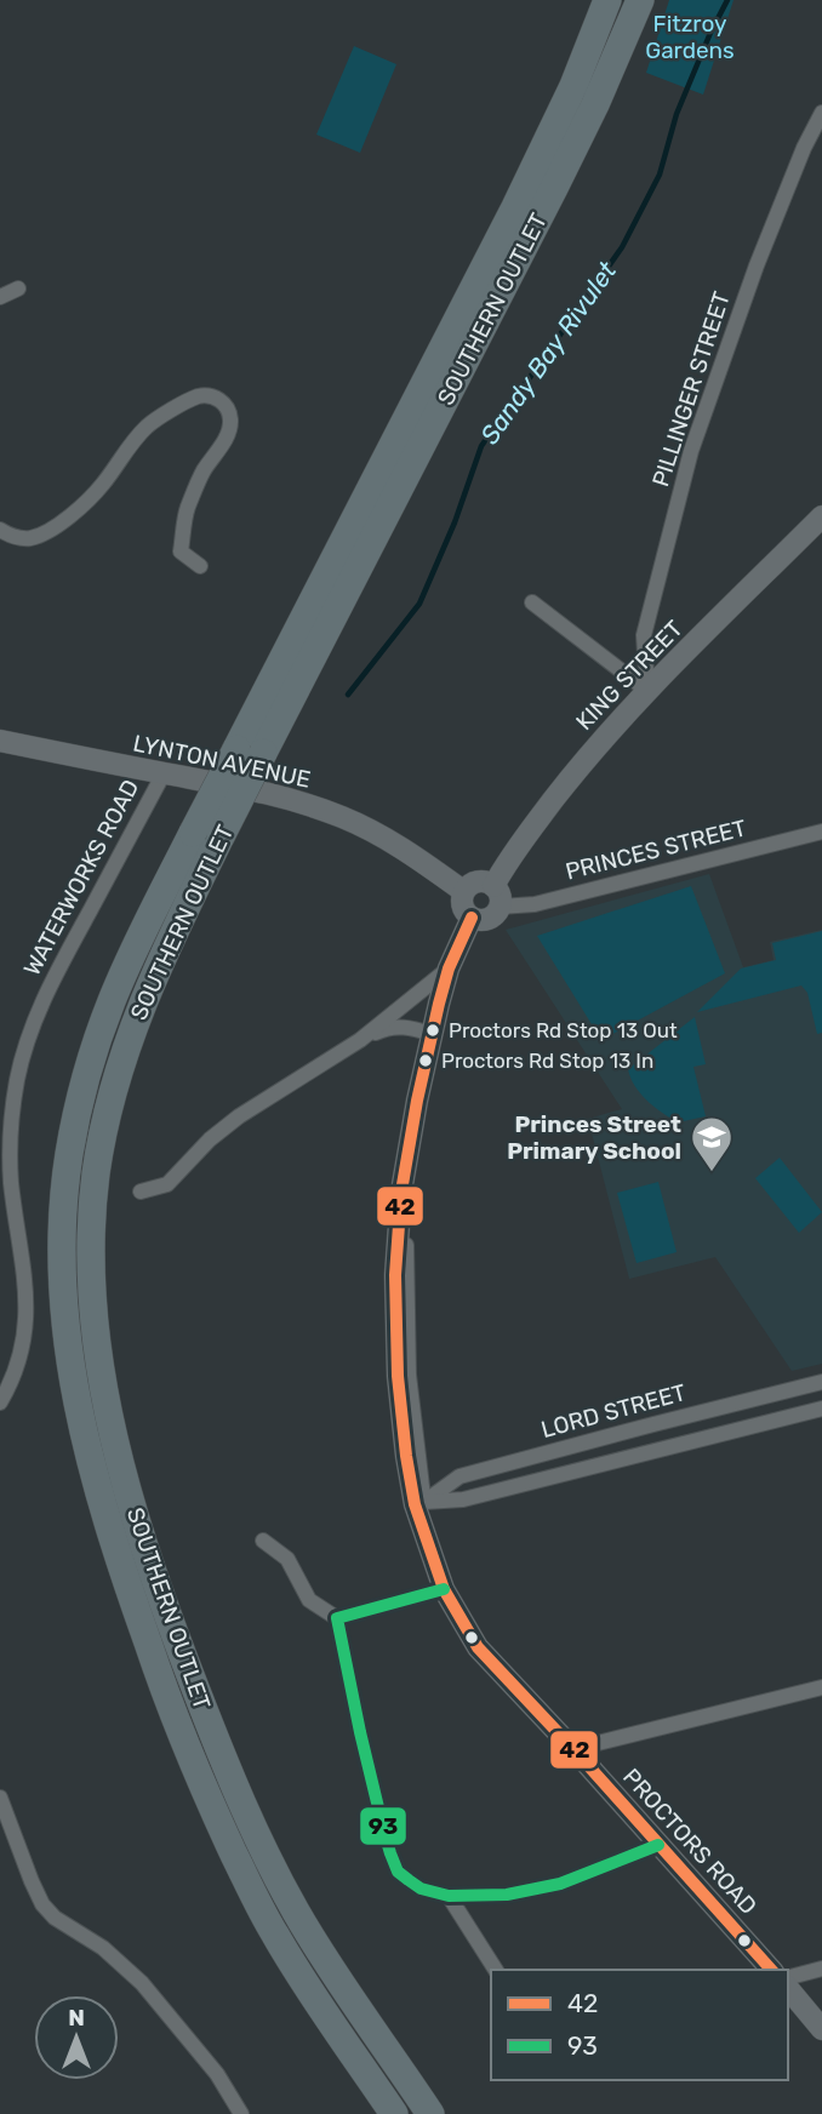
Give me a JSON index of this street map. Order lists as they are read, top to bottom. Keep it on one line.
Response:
{"streets":{"highway":["SOUTHERN OUTLET"],"street":["PILLINGER STREET","KING STREET","LYNTON AVENUE","PRINCES STREET","WATERWORKS ROAD","LORD STREET","PROCTORS ROAD"]},"crossings":[["PILLINGER STREET","KING STREET"],["KING STREET","LYNTON AVENUE"],["KING STREET","PRINCES STREET"],["KING STREET","PROCTORS ROAD"],["LYNTON AVENUE","PRINCES STREET"],["LYNTON AVENUE","WATERWORKS ROAD"],["LYNTON AVENUE","PROCTORS ROAD"],["PRINCES STREET","PROCTORS ROAD"],["LORD STREET","PROCTORS ROAD"]],"water":["Sandy Bay Rivulet"],"parks":["Fitzroy Gardens"],"places":{"other":["Proctors Rd Stop 13 Out","Proctors Rd Stop 13 In"],"school or university":["Princes Street Primary School"]},"lines":["transit line 42","transit line 93"],"legend":["42","93"],"north":"top"}
